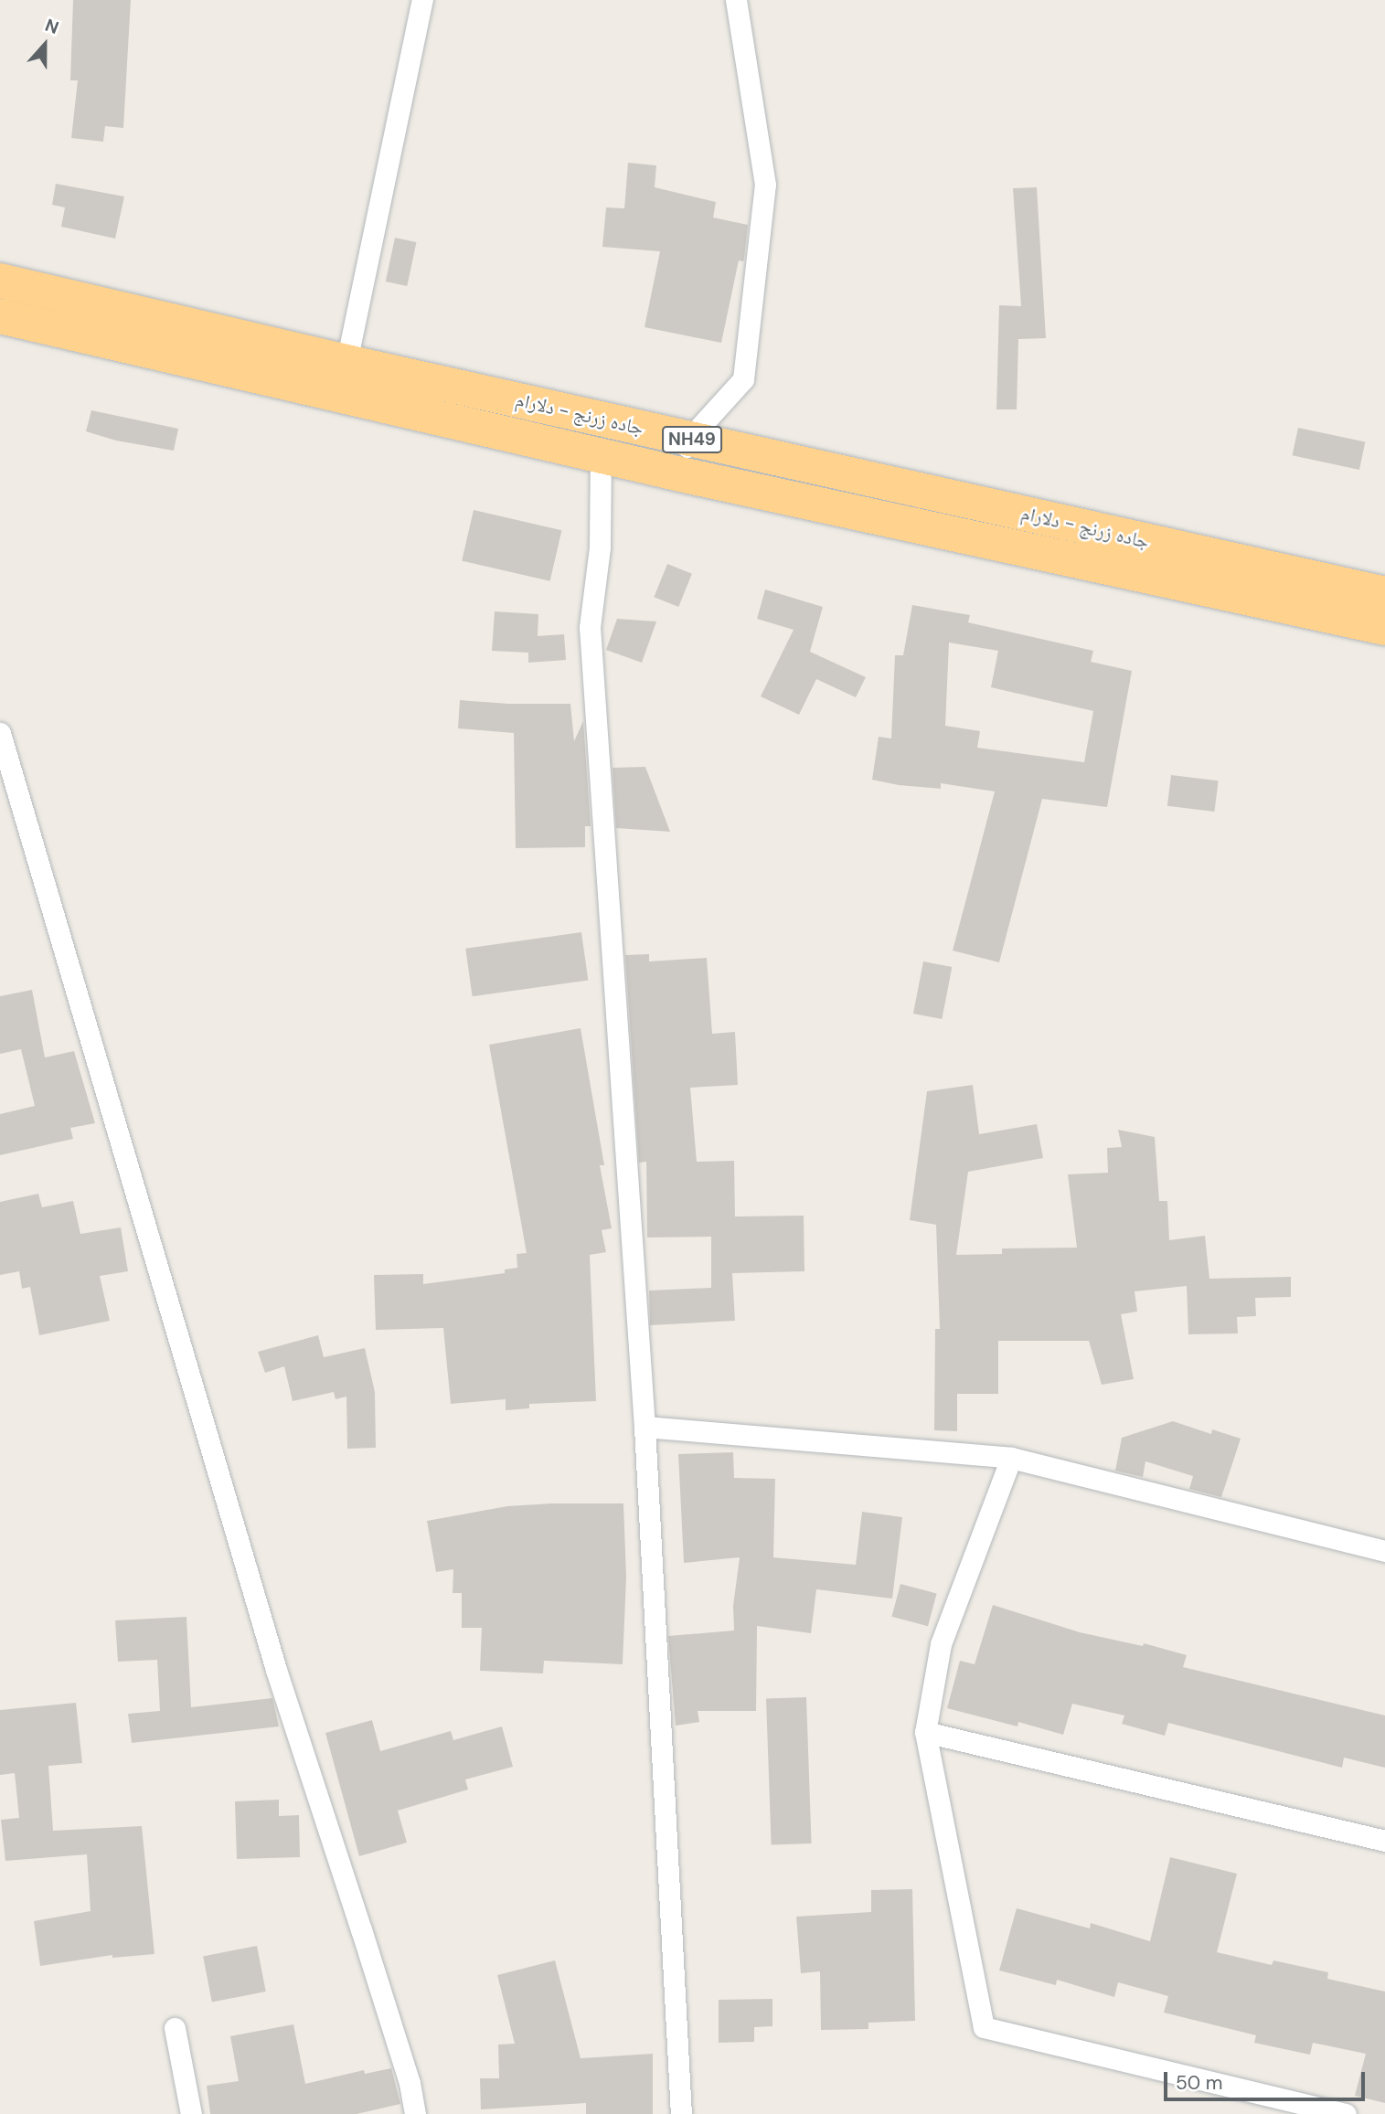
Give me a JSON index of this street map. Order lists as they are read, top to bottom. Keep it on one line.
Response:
{"streets":{"highway":["جاده زرنج - دلارام","NH49"]},"scale_bar":"50 m","north":"top"}
